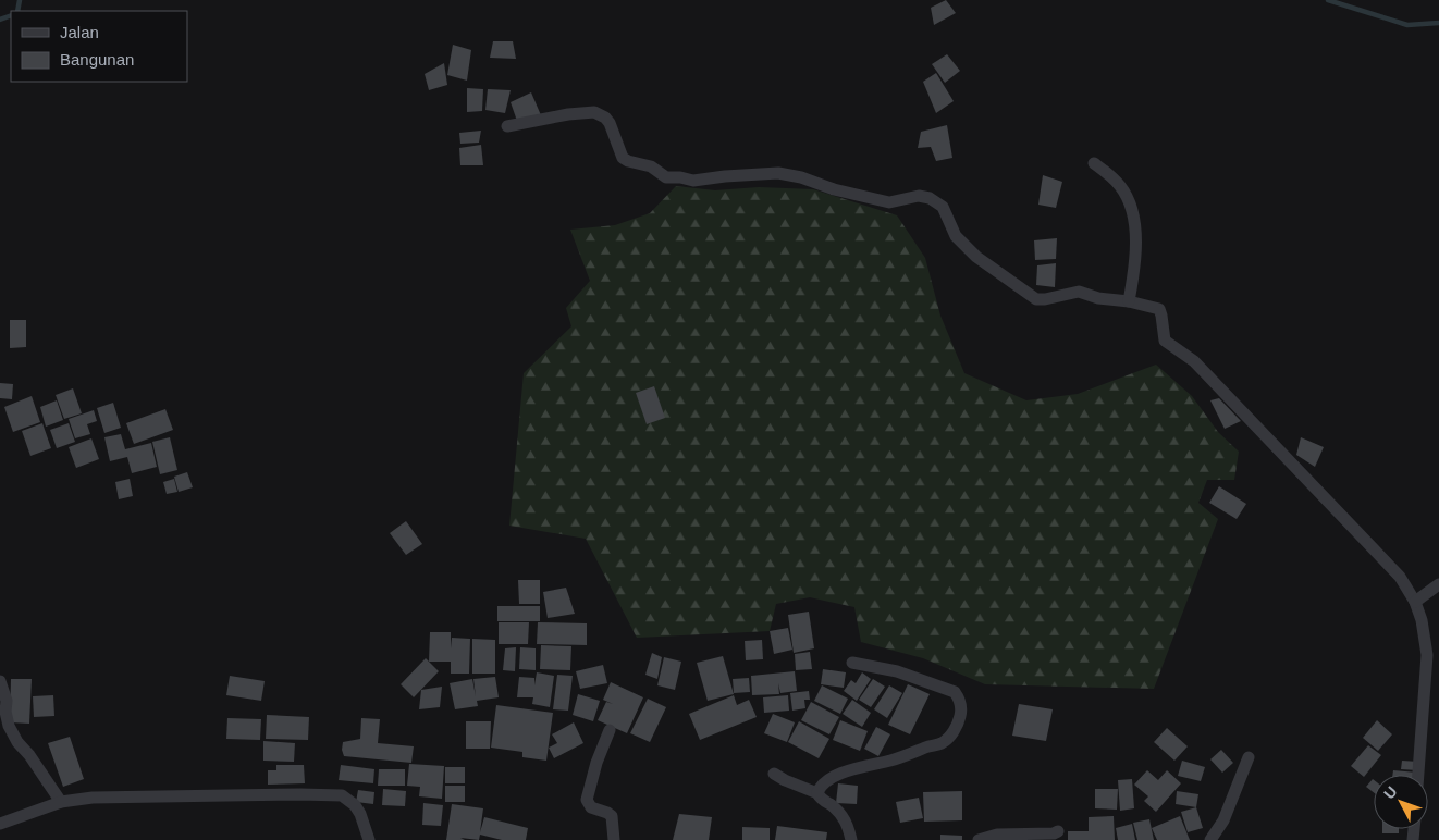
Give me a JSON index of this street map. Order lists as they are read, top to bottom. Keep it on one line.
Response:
{"legend":["Jalan","Bangunan"],"north":"top left"}
